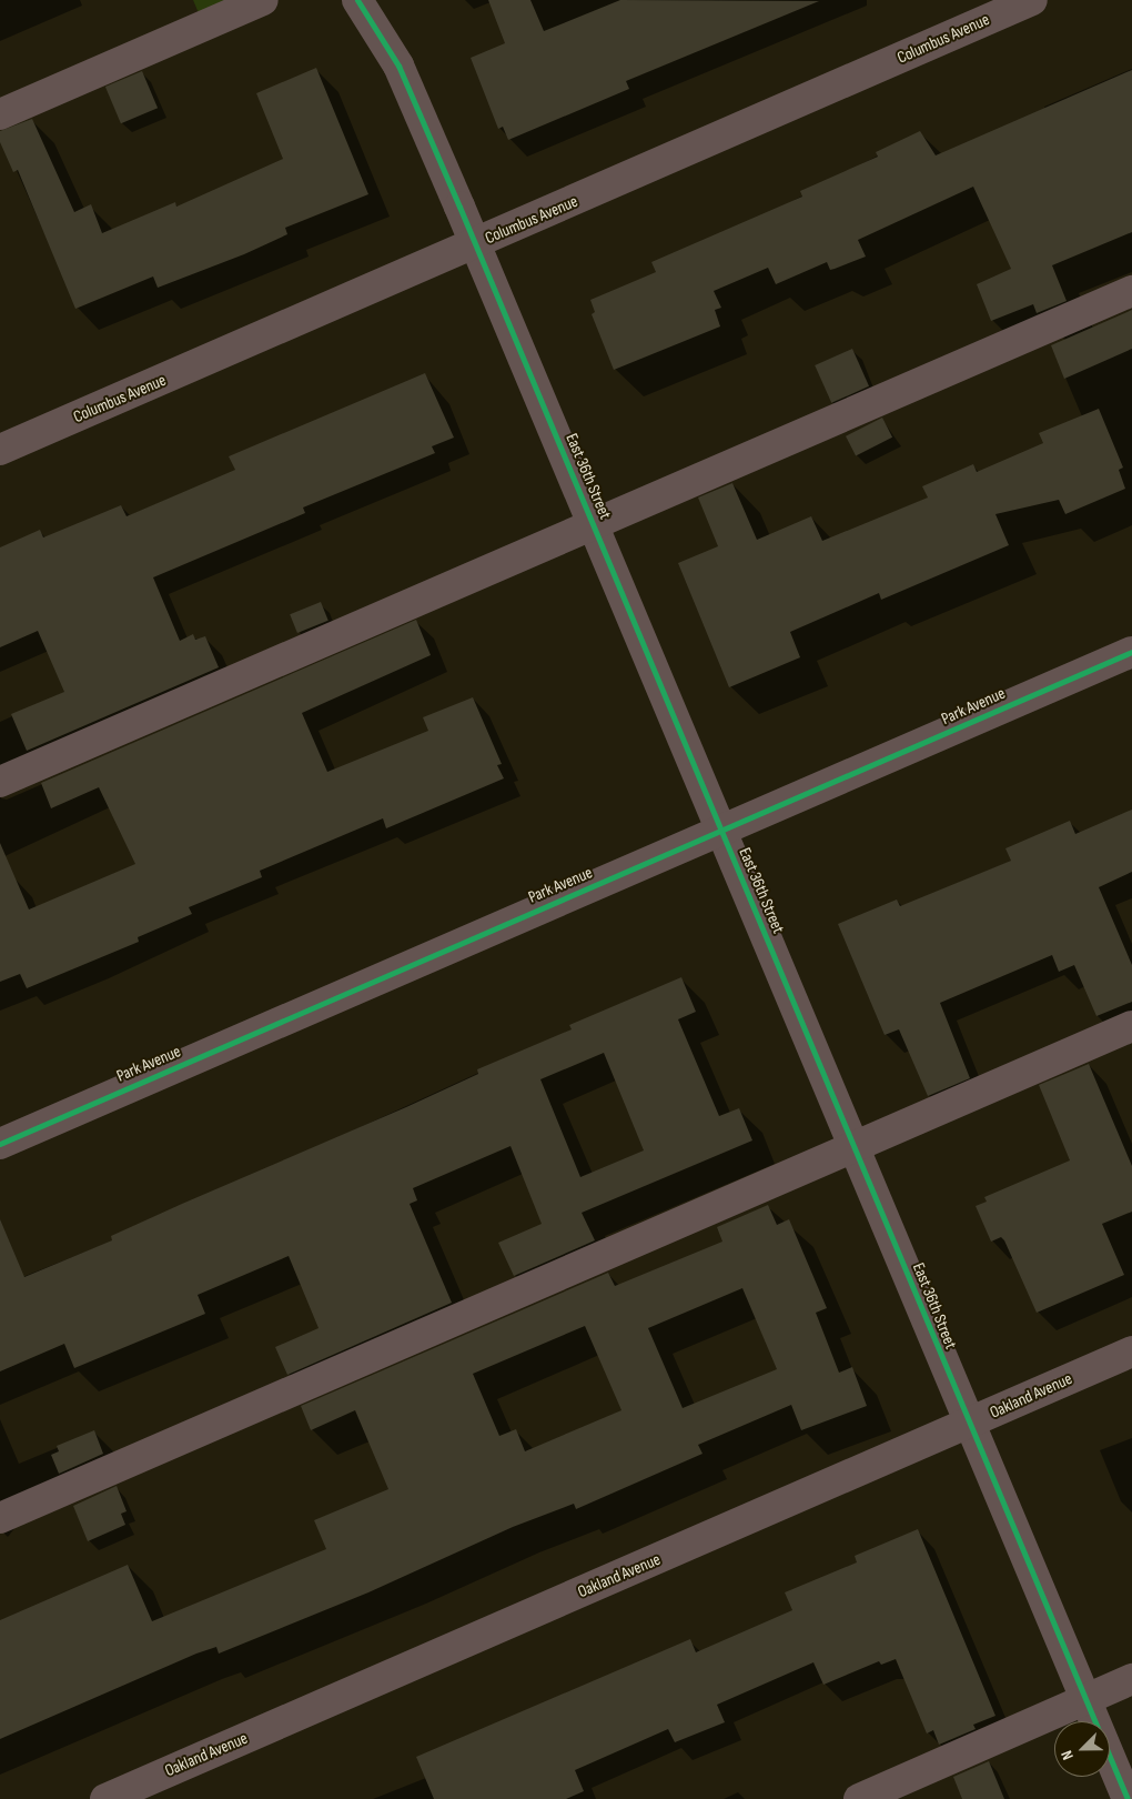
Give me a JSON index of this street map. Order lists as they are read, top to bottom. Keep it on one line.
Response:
{"streets":{"street":["Columbus Avenue","East 36th Street","Park Avenue","Oakland Avenue"]},"crossings":[["Columbus Avenue","East 36th Street"],["East 36th Street","Park Avenue"],["East 36th Street","Oakland Avenue"]],"north":"bottom left"}
